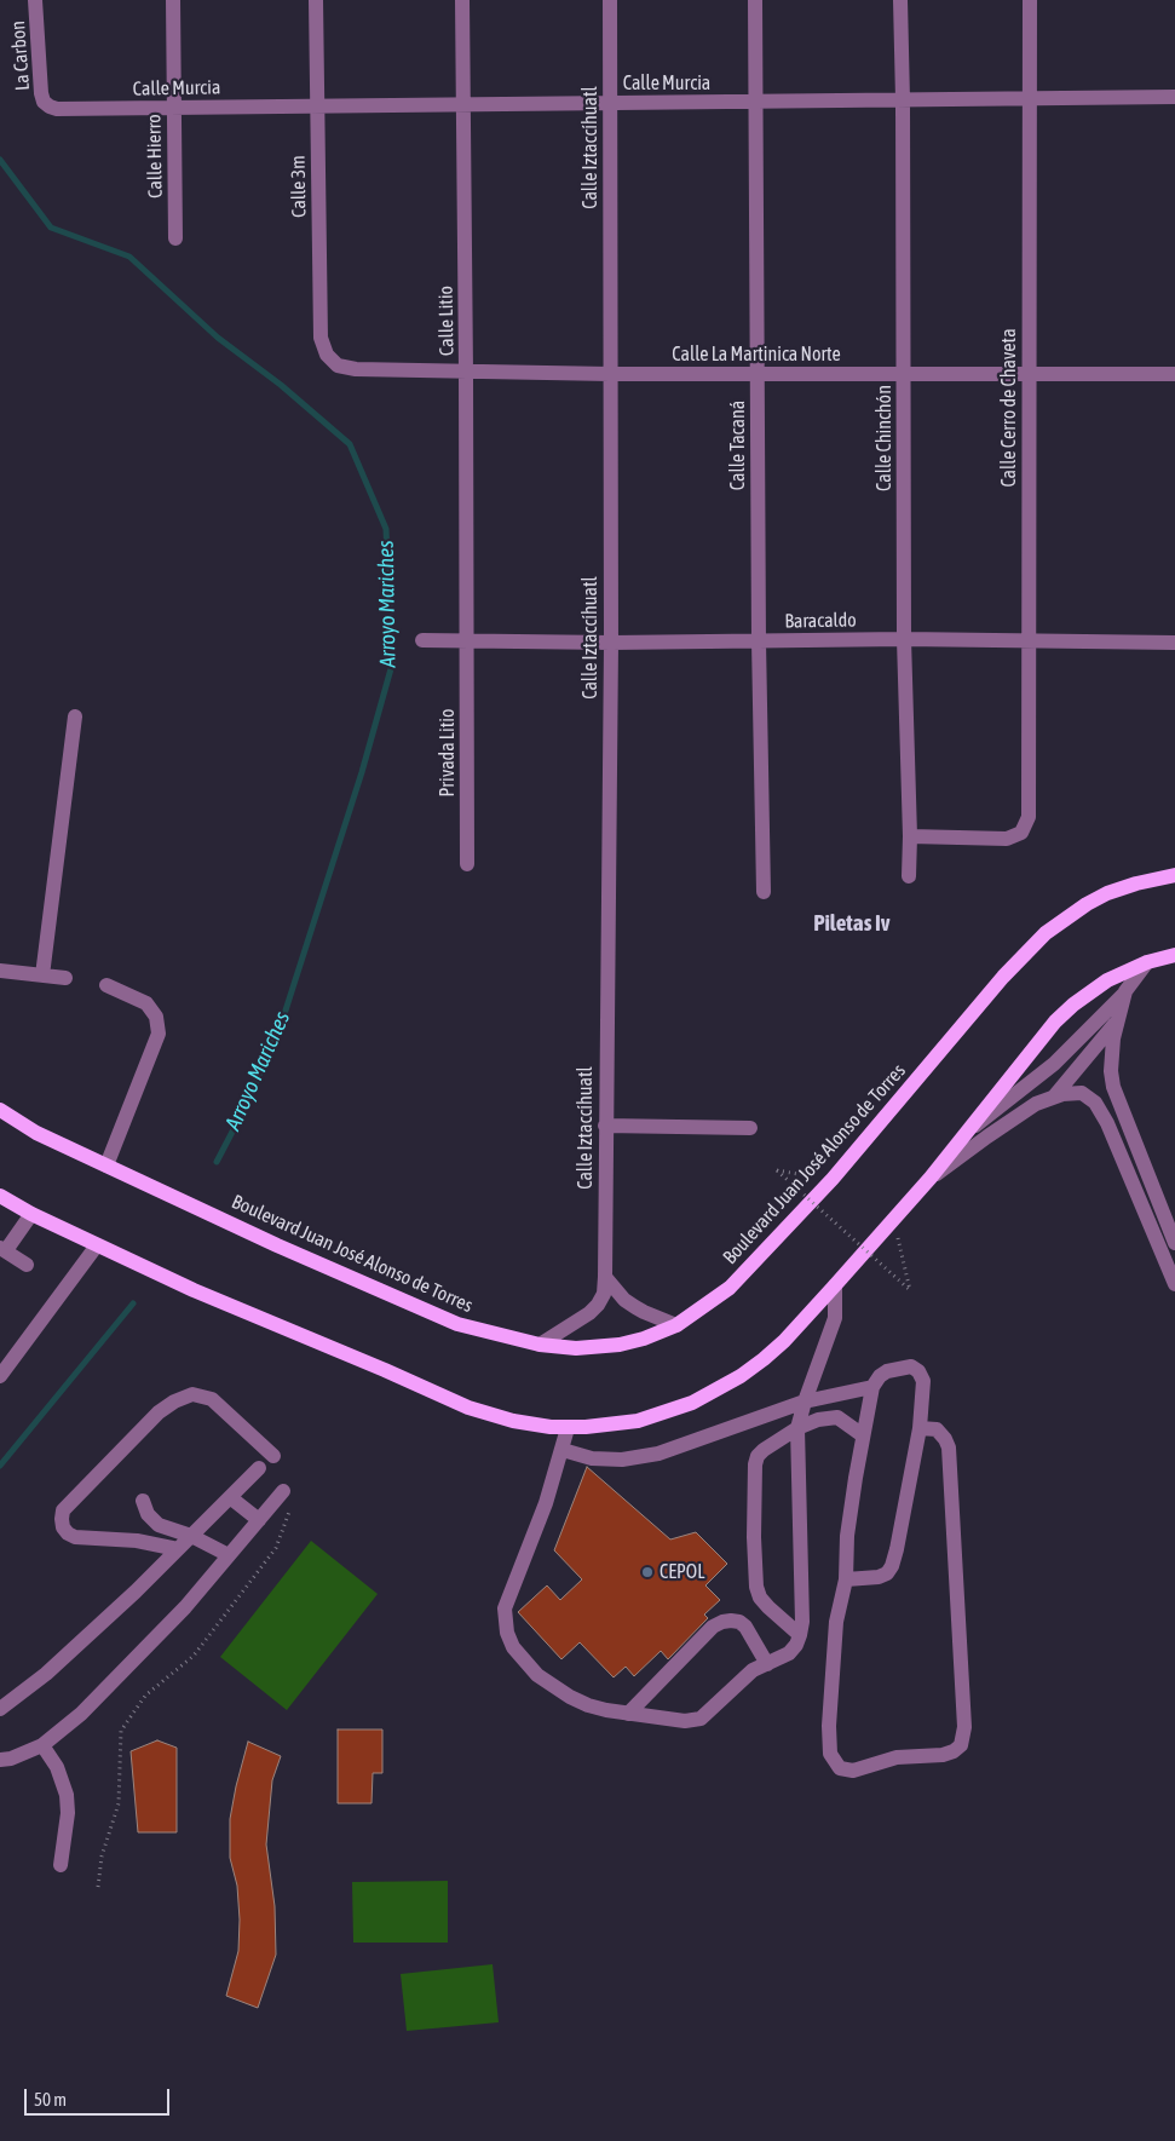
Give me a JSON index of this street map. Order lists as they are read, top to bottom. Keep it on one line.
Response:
{"streets":{"main road":["Boulevard Juan José Alonso de Torres"],"street":["La Carbon","Calle Murcia","Calle Iztaccíhuatl","Calle Hierro","Calle 3m","Calle Litio","Calle La Martinica Norte","Calle Cerro de Chaveta","Calle Chinchón","Calle Tacaná","Baracaldo","Privada Litio"]},"crossings":[["La Carbon","Calle Murcia"],["Calle Murcia","Calle Iztaccíhuatl"],["Calle Murcia","Calle Hierro"],["Calle Murcia","Calle 3m"],["Calle Murcia","Calle Litio"],["Calle Murcia","Calle Cerro de Chaveta"],["Calle Murcia","Calle Chinchón"],["Calle Murcia","Calle Tacaná"],["Calle Iztaccíhuatl","Calle La Martinica Norte"],["Calle Iztaccíhuatl","Baracaldo"],["Calle Iztaccíhuatl","Boulevard Juan José Alonso de Torres"],["Calle 3m","Calle La Martinica Norte"],["Calle Litio","Calle La Martinica Norte"],["Calle Litio","Baracaldo"],["Calle Litio","Privada Litio"],["Calle La Martinica Norte","Calle Cerro de Chaveta"],["Calle La Martinica Norte","Calle Chinchón"],["Calle La Martinica Norte","Calle Tacaná"],["Calle Cerro de Chaveta","Calle Chinchón"],["Calle Cerro de Chaveta","Baracaldo"],["Calle Chinchón","Baracaldo"],["Calle Tacaná","Baracaldo"],["Baracaldo","Privada Litio"]],"districts":["Piletas Iv"],"water":["Arroyo Mariches"],"places":["CEPOL"],"scale_bar":"50 m"}
